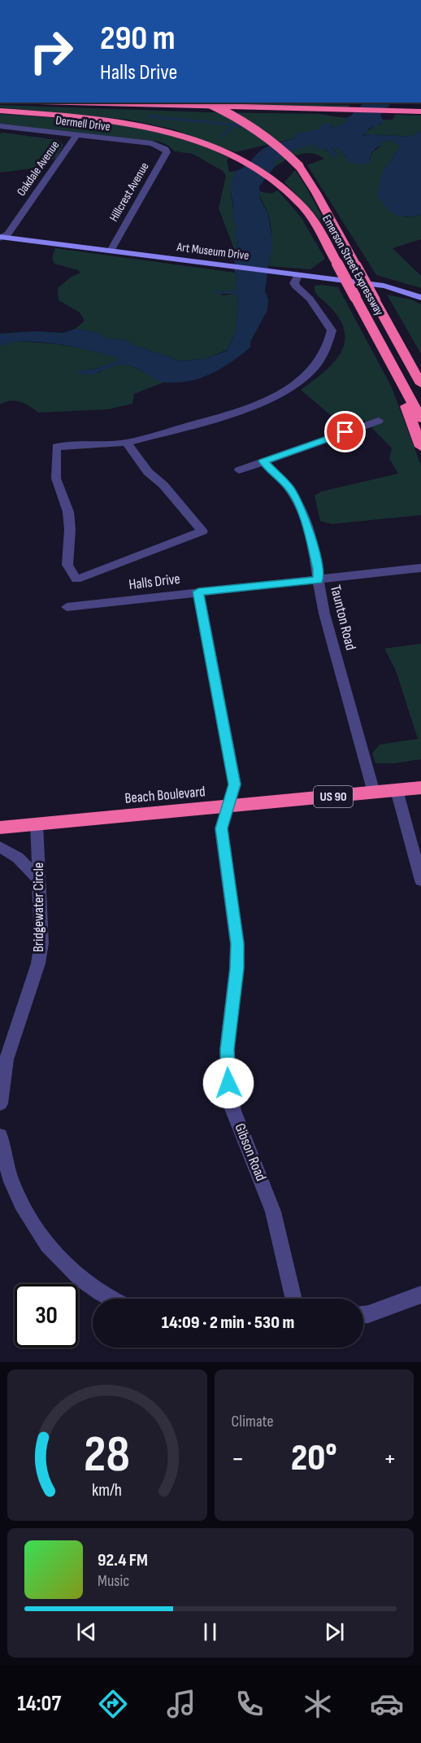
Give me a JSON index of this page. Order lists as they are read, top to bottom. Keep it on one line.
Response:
{"streets":{"highway":["Emerson Street Expressway","Beach Boulevard","US 90"],"street":["Dermell Drive","Oakdale Avenue","Hillcrest Avenue","Art Museum Drive","Halls Drive","Taunton Road","Bridgewater Circle","Gibson Road"]},"crossings":[["Dermell Drive","Oakdale Avenue"],["Dermell Drive","Hillcrest Avenue"],["Oakdale Avenue","Art Museum Drive"],["Hillcrest Avenue","Art Museum Drive"],["Halls Drive","Taunton Road"],["Halls Drive","Gibson Road"],["Taunton Road","Beach Boulevard"],["Beach Boulevard","Bridgewater Circle"],["Beach Boulevard","Gibson Road"]],"page":{"turn":["290 m","Halls Drive"],"limit":"30","trip":"14:09 · 2 min · 530 m","tile":"Climate","heat":["−","20°","+"],"song":["92.4 FM","Music"],"tabs":"14:07","gauge":["28","km/h"]}}
